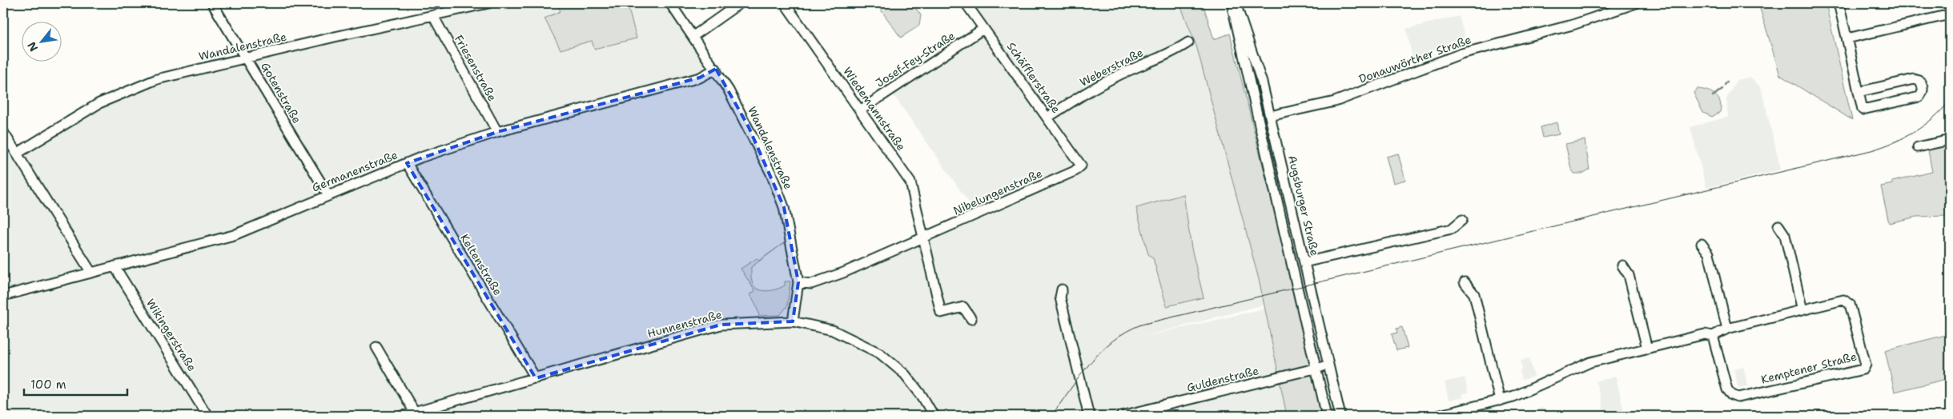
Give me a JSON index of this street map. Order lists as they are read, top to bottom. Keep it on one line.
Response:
{"streets":{"street":["Wandalenstraße","Josef-Fey-Straße","Donauwörther Straße","Weberstraße","Friesenstraße","Schäfflerstraße","Gotenstraße","Wiedemannstraße","Germanenstraße","Nibelungenstraße","Augsburger Straße","Keltenstraße","Hunnenstraße","Wikingerstraße","Kemptener Straße","Guldenstraße"]},"crossings":[["Wandalenstraße","Friesenstraße"],["Wandalenstraße","Gotenstraße"],["Wandalenstraße","Germanenstraße"],["Wandalenstraße","Nibelungenstraße"],["Wandalenstraße","Hunnenstraße"],["Josef-Fey-Straße","Schäfflerstraße"],["Josef-Fey-Straße","Wiedemannstraße"],["Donauwörther Straße","Augsburger Straße"],["Weberstraße","Schäfflerstraße"],["Friesenstraße","Germanenstraße"],["Schäfflerstraße","Nibelungenstraße"],["Gotenstraße","Germanenstraße"],["Wiedemannstraße","Nibelungenstraße"],["Germanenstraße","Keltenstraße"],["Germanenstraße","Wikingerstraße"],["Augsburger Straße","Guldenstraße"],["Keltenstraße","Hunnenstraße"]],"scale_bar":"100 m","north":"bottom left"}
